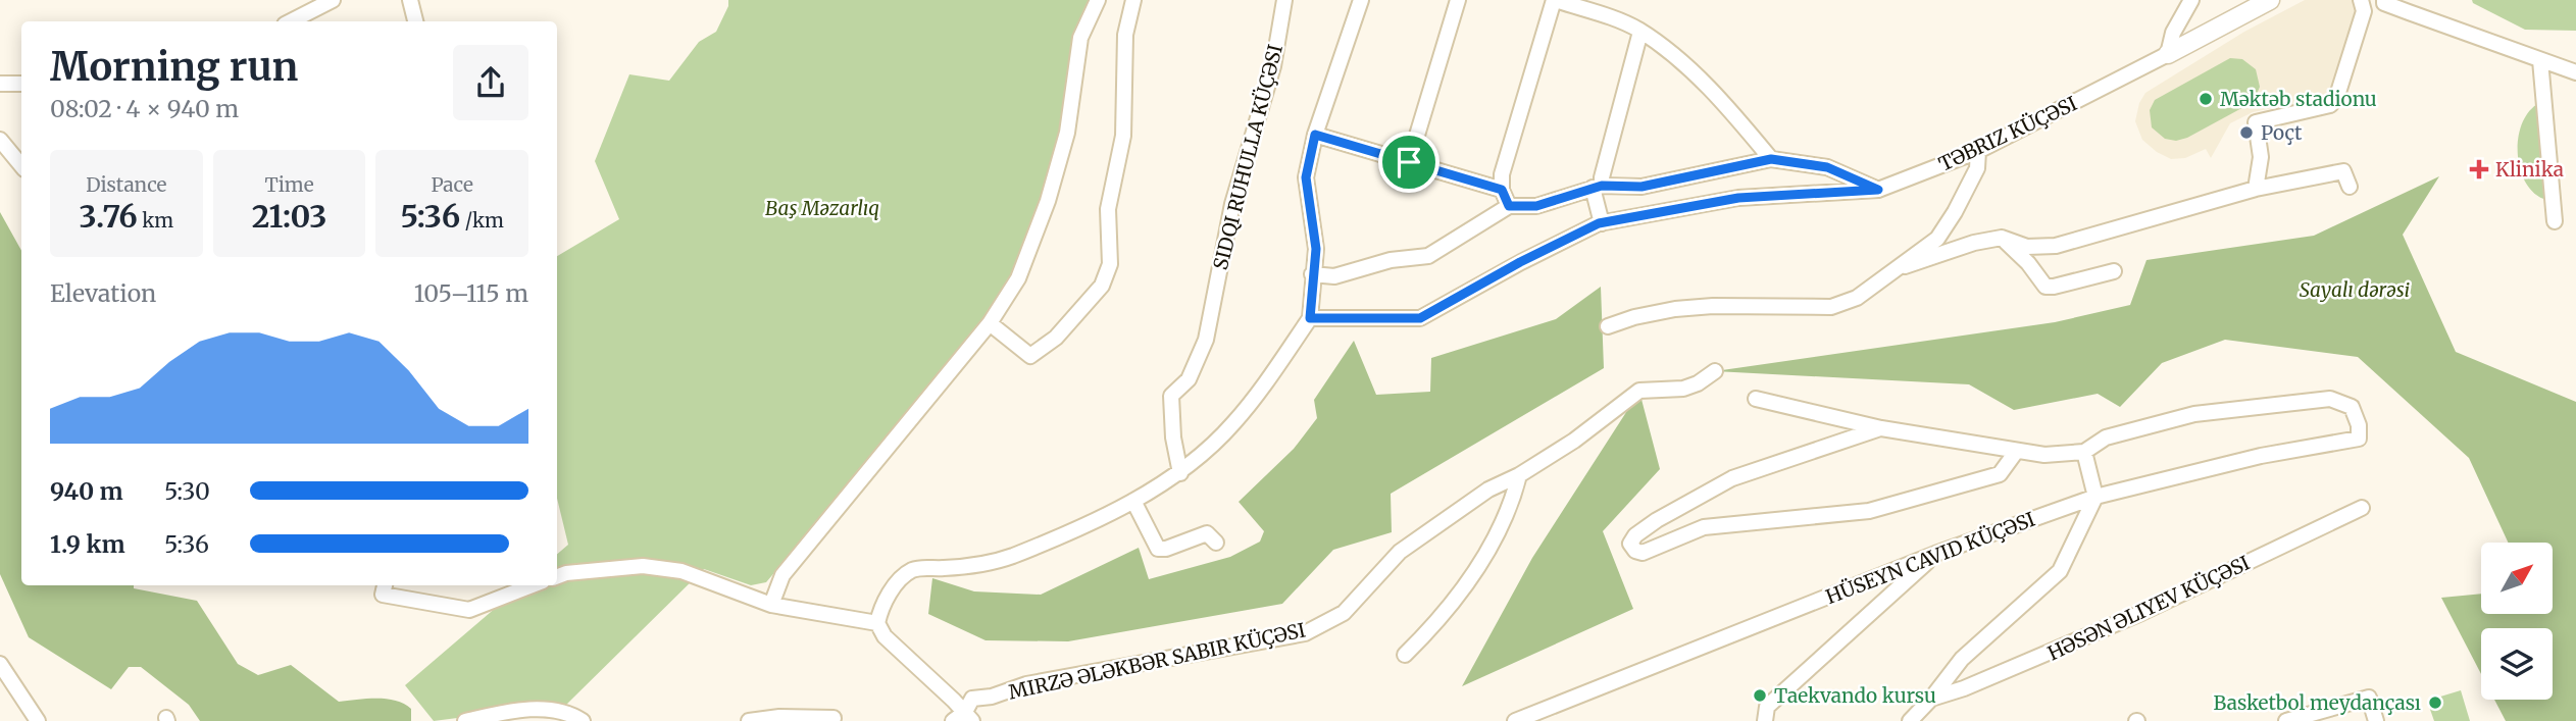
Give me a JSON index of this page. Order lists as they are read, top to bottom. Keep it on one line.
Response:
{"streets":{"street":["TƏBRIZ KÜÇƏSI","SIDQI RUHULLA KÜÇƏSI","HÜSEYN CAVID KÜÇƏSI","HƏSƏN ƏLIYEV KÜÇƏSI","MIRZƏ ƏLƏKBƏR SABIR KÜÇƏSI"]},"parks":["Baş Məzarlıq","Sayalı dərəsi"],"places":{"other":["Məktəb stadionu","Poçt","Taekvando kursu","Basketbol meydançası"],"health":["Klinika"]},"north":"top right","page":{"heading":["Morning run","08:02 · 4 × 940 m"],"stats":[["Distance","3.76 km"],["Time","21:03"],["Pace","5:36 /km"]],"chart":["Elevation","105–115 m"],"list":[{"name":"940 m","note":"5:30"},{"name":"1.9 km","note":"5:36"}]}}
